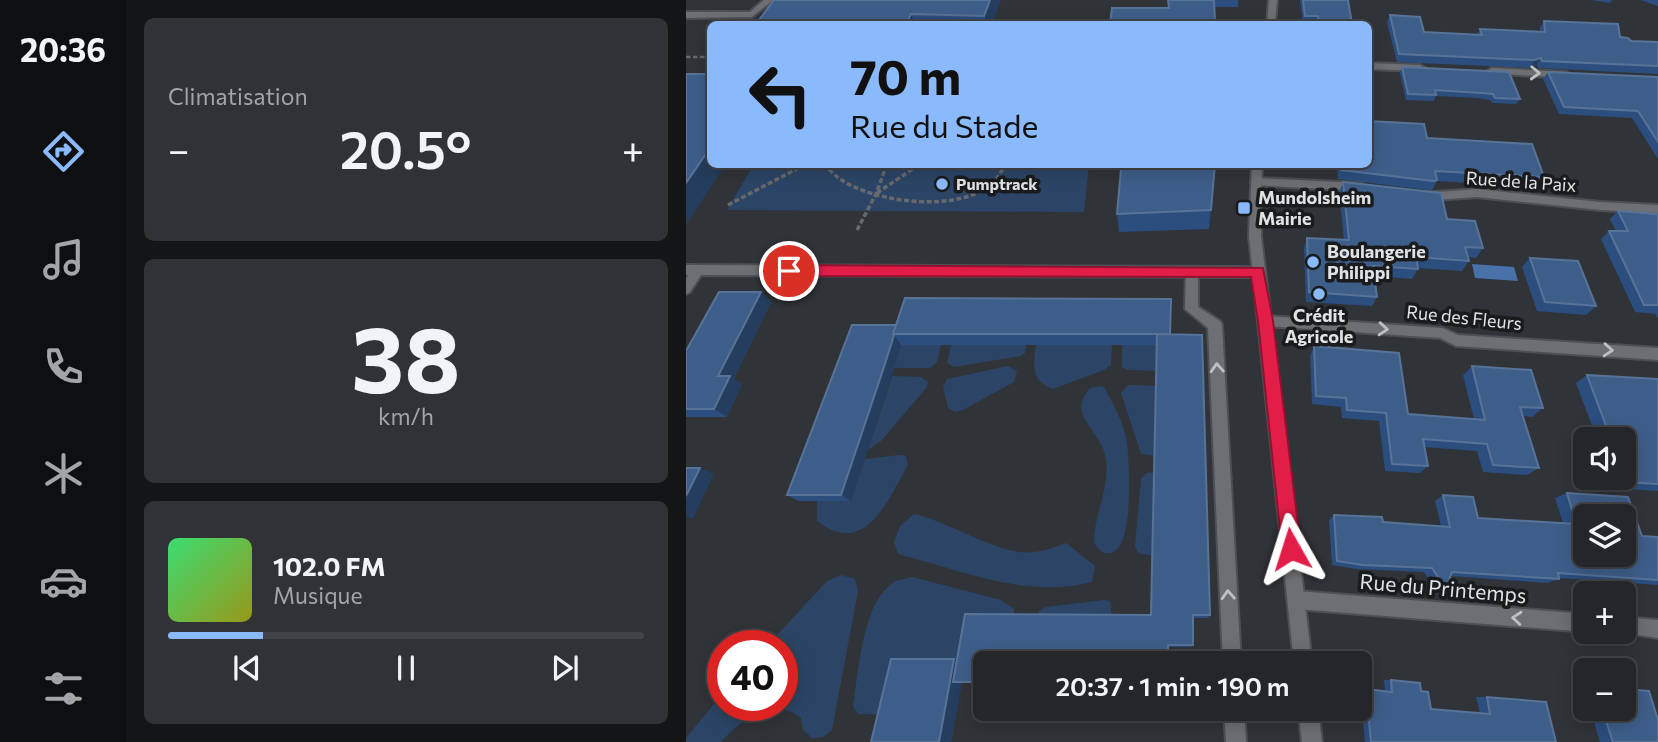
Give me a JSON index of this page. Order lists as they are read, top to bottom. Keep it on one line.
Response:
{"streets":{"street":["Rue de la Paix","Rue des Fleurs","Rue du Printemps"]},"one_way":["Rue des Fleurs","Rue du Printemps"],"places":{"other":["Pumptrack","Boulangerie Philippi","Crédit Agricole"],"transit":["Mundolsheim Mairie"]},"page":{"tabs":"20:36","tile":["Climatisation",["38","km/h"]],"turn":["70 m","Rue du Stade"],"heat":["−","20.5°","+"],"map_buttons":["+","−"],"song":["102.0 FM","Musique"],"limit":"40","trip":"20:37 · 1 min · 190 m"}}
